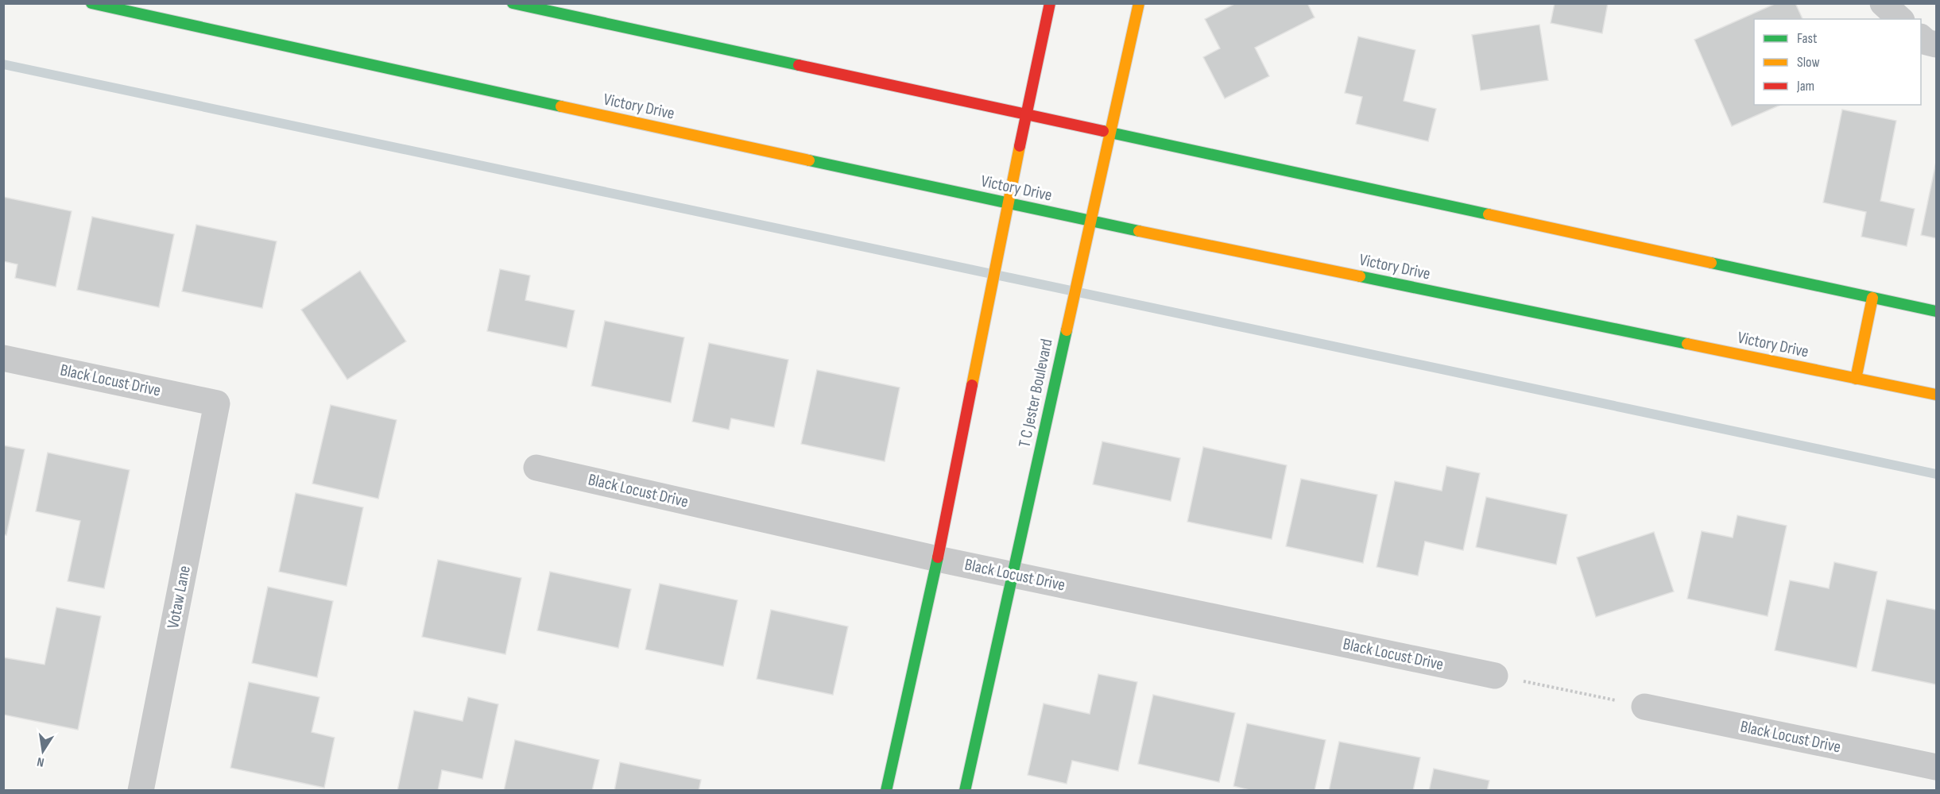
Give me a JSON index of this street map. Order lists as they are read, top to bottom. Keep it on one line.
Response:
{"streets":{"main road":["Victory Drive","T C Jester Boulevard"],"street":["Black Locust Drive","Votaw Lane"]},"crossings":[["Victory Drive","T C Jester Boulevard"],["Black Locust Drive","T C Jester Boulevard"],["Black Locust Drive","Votaw Lane"]],"legend":["Fast","Slow","Jam"],"north":"bottom"}
